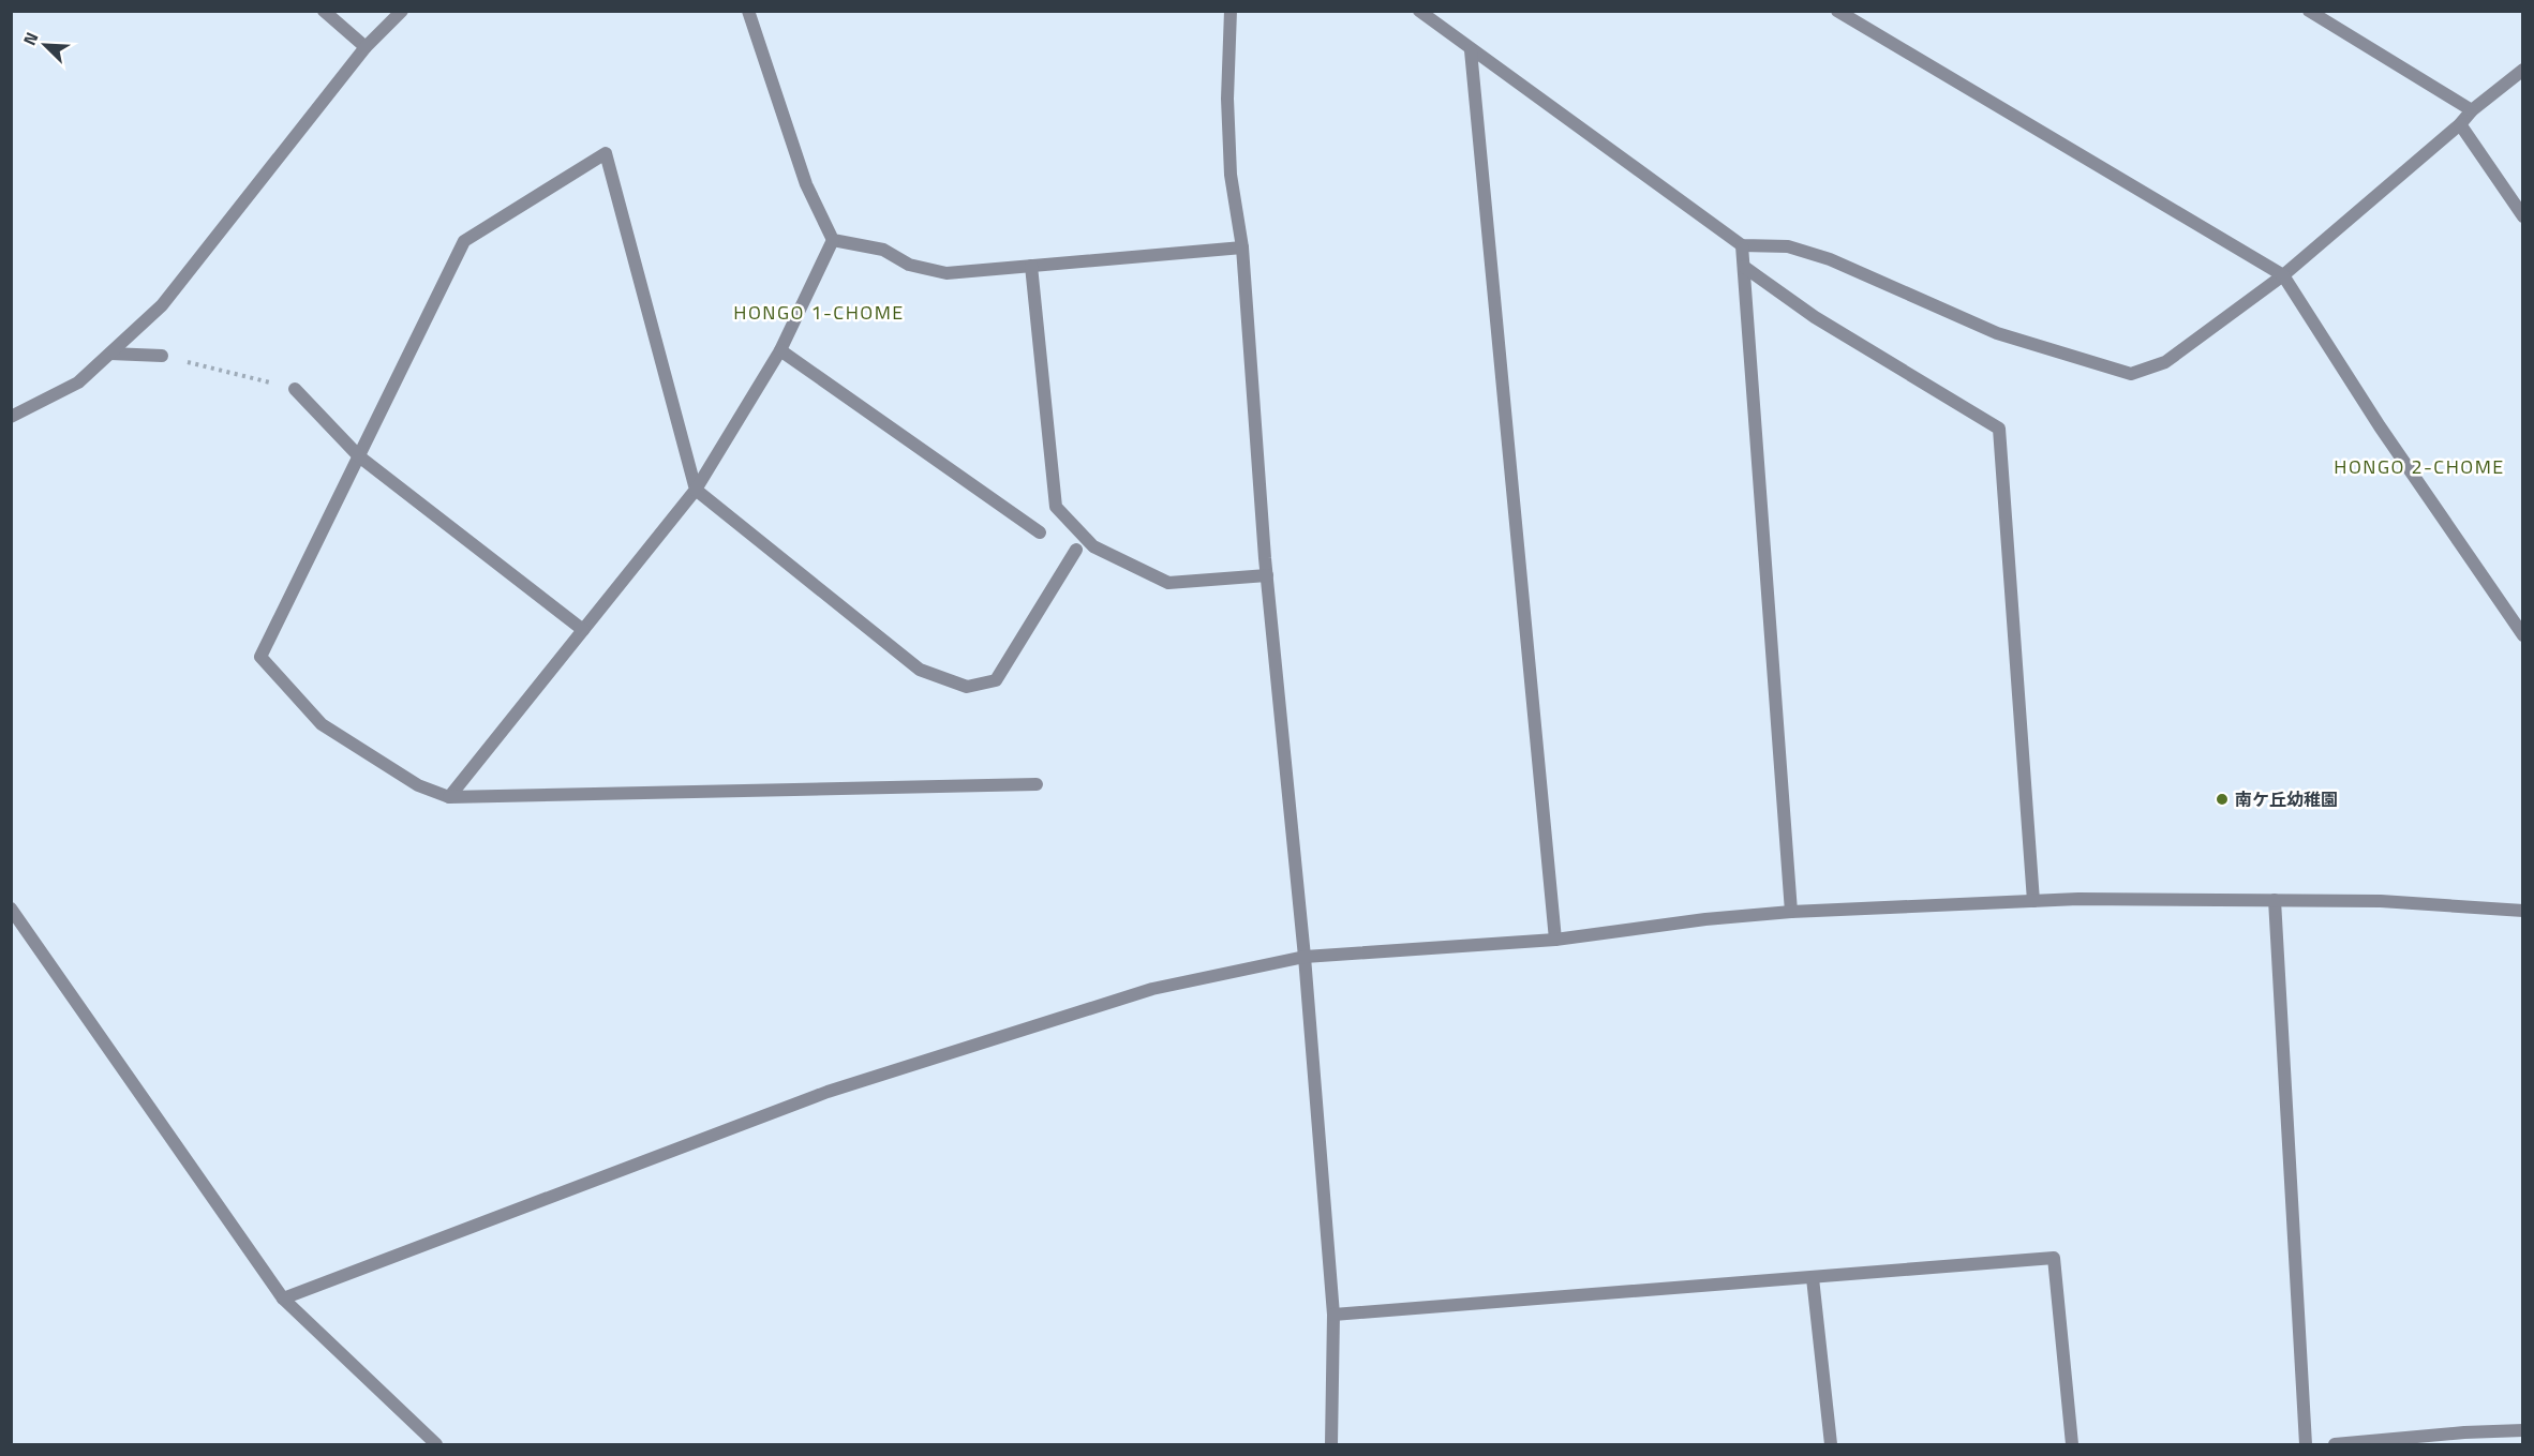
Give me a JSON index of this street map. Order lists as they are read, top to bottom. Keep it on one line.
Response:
{"districts":["HONGO 1-CHOME","HONGO 2-CHOME"],"places":["南ケ丘幼稚園"],"north":"top left"}
